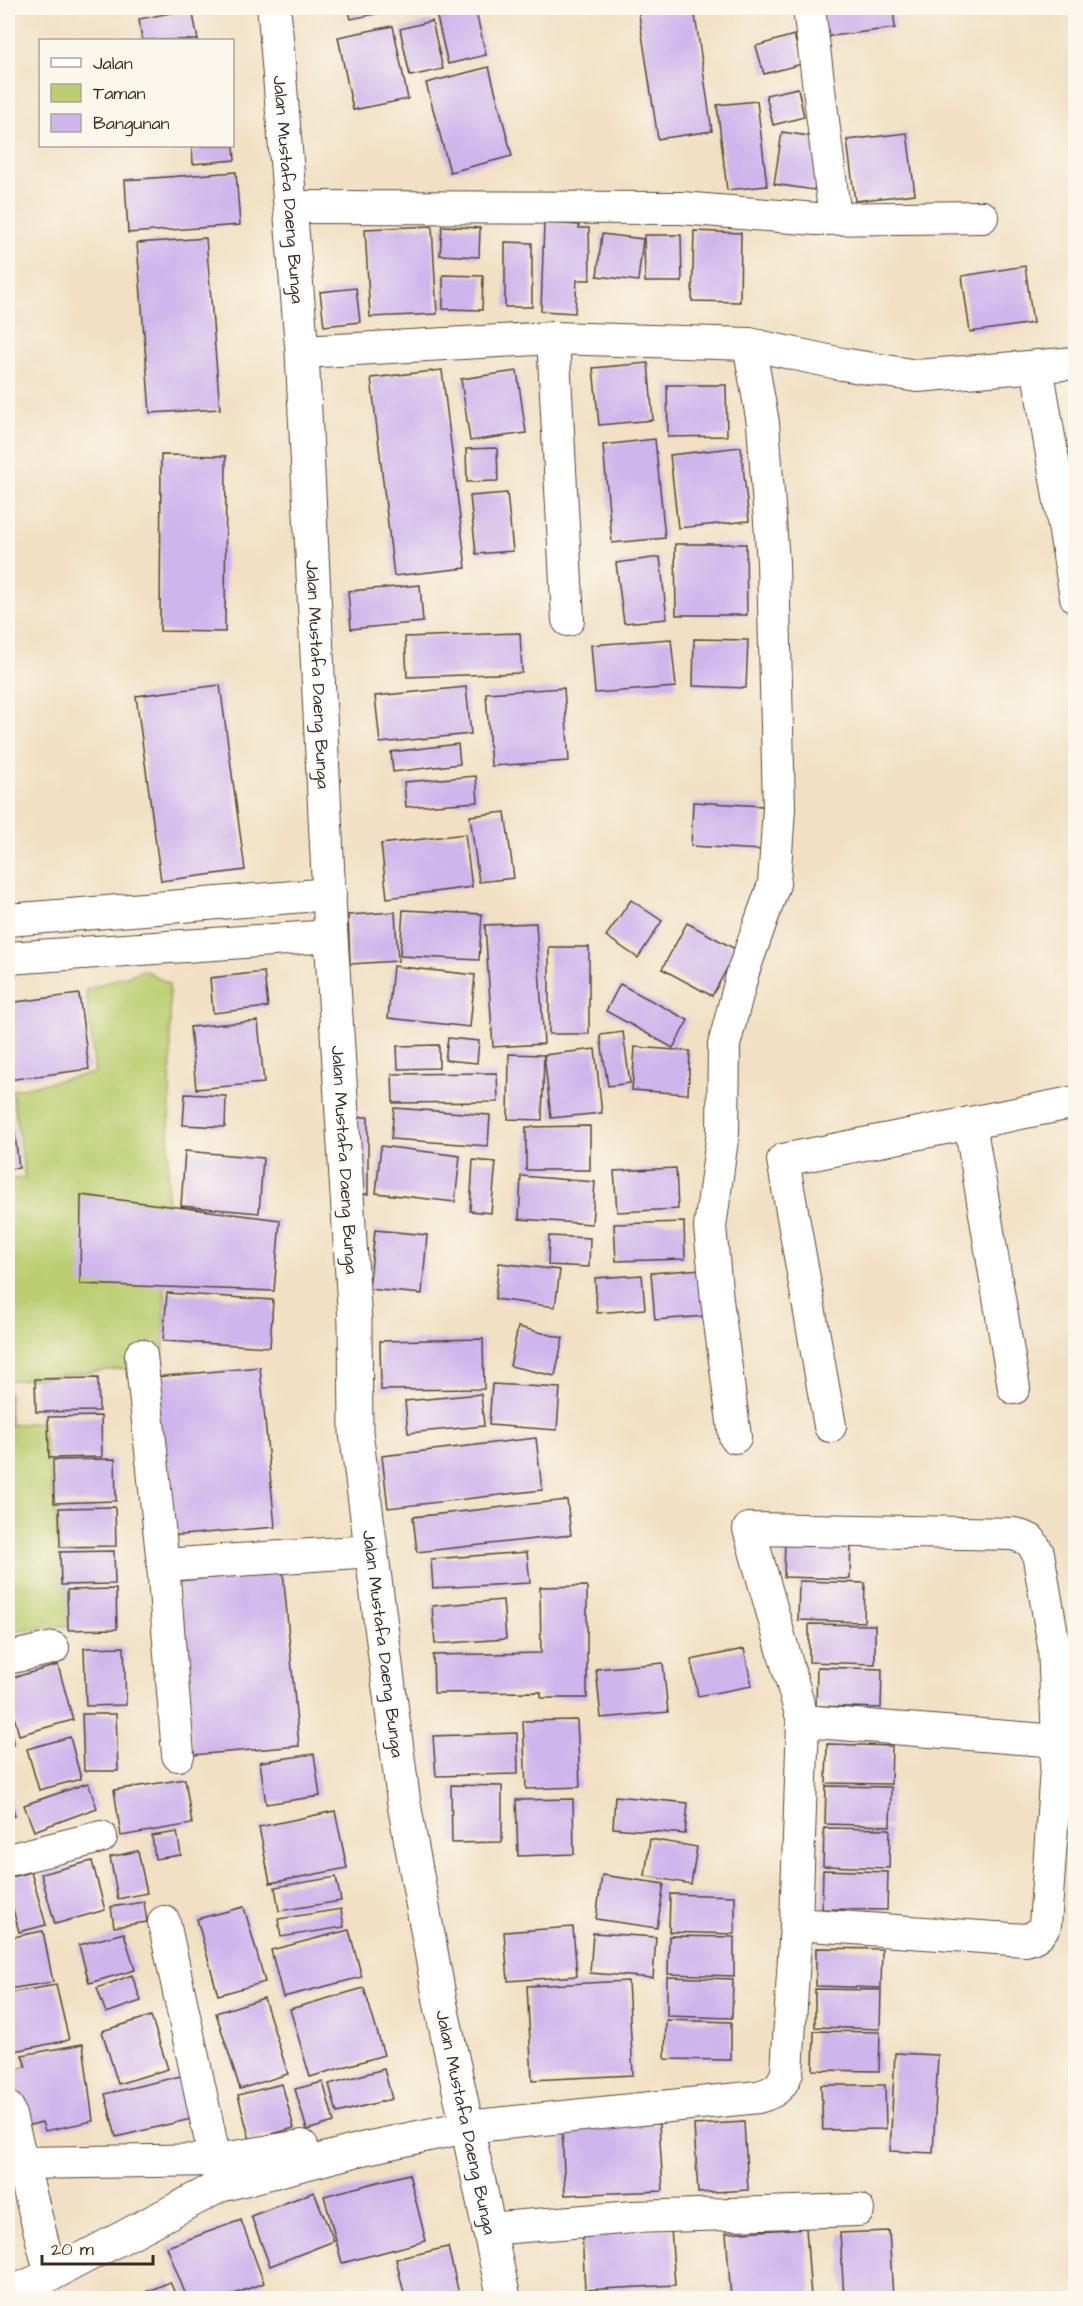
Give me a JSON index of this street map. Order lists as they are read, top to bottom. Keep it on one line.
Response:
{"streets":{"main road":["Jalan Mustafa Daeng Bunga"]},"legend":["Jalan","Taman","Bangunan"],"scale_bar":"20 m"}
